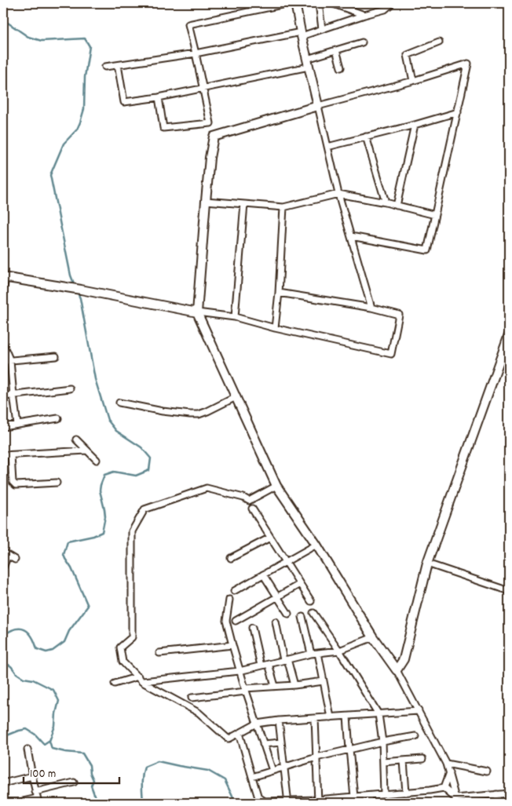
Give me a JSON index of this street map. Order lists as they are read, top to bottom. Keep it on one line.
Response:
{"scale_bar":"100 m"}
